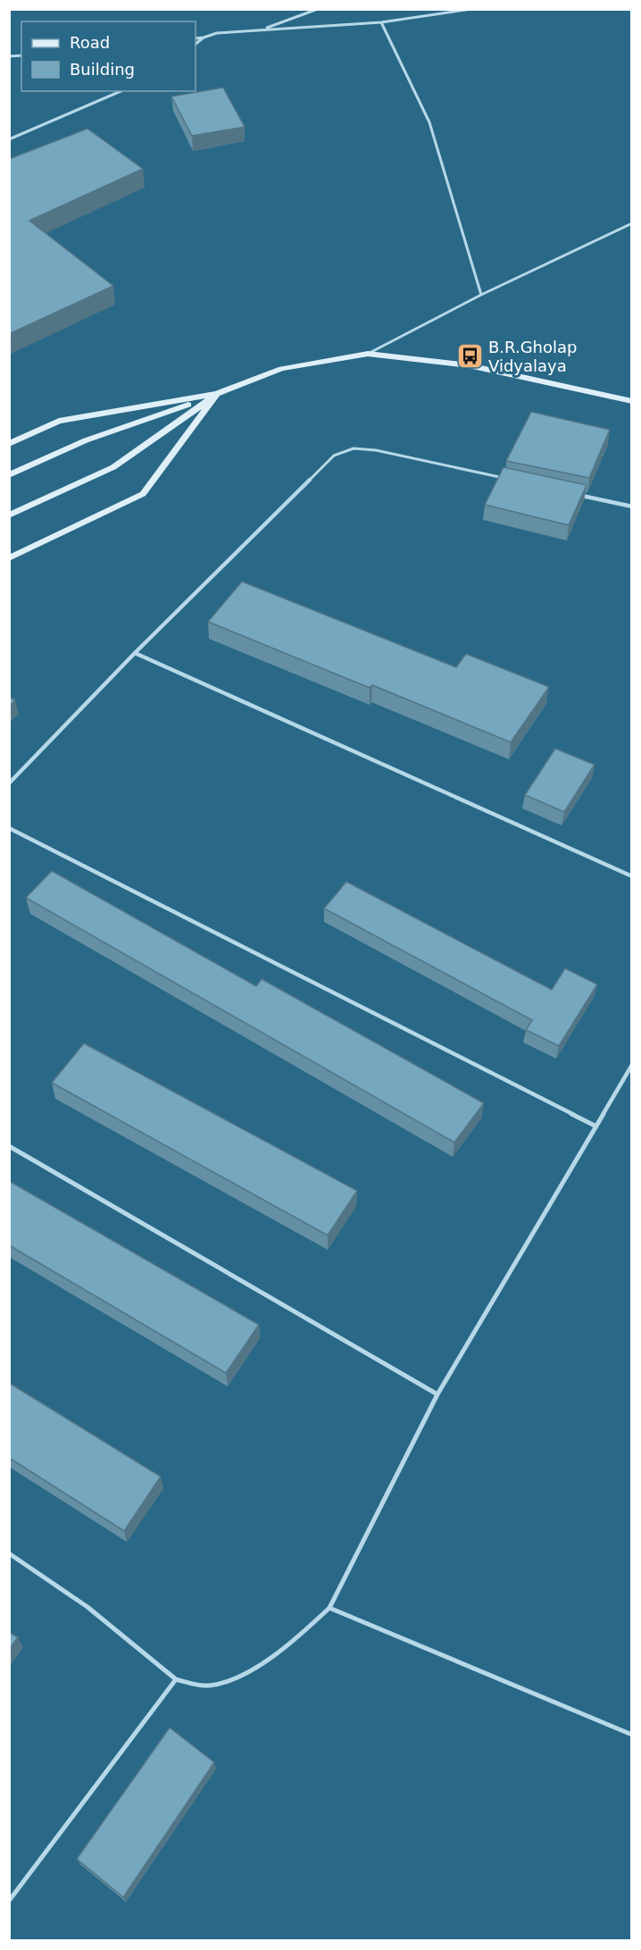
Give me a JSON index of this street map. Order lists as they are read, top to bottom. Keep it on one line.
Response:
{"places":{"bus stop":["B.R.Gholap Vidyalaya"]},"legend":["Road","Building"]}
